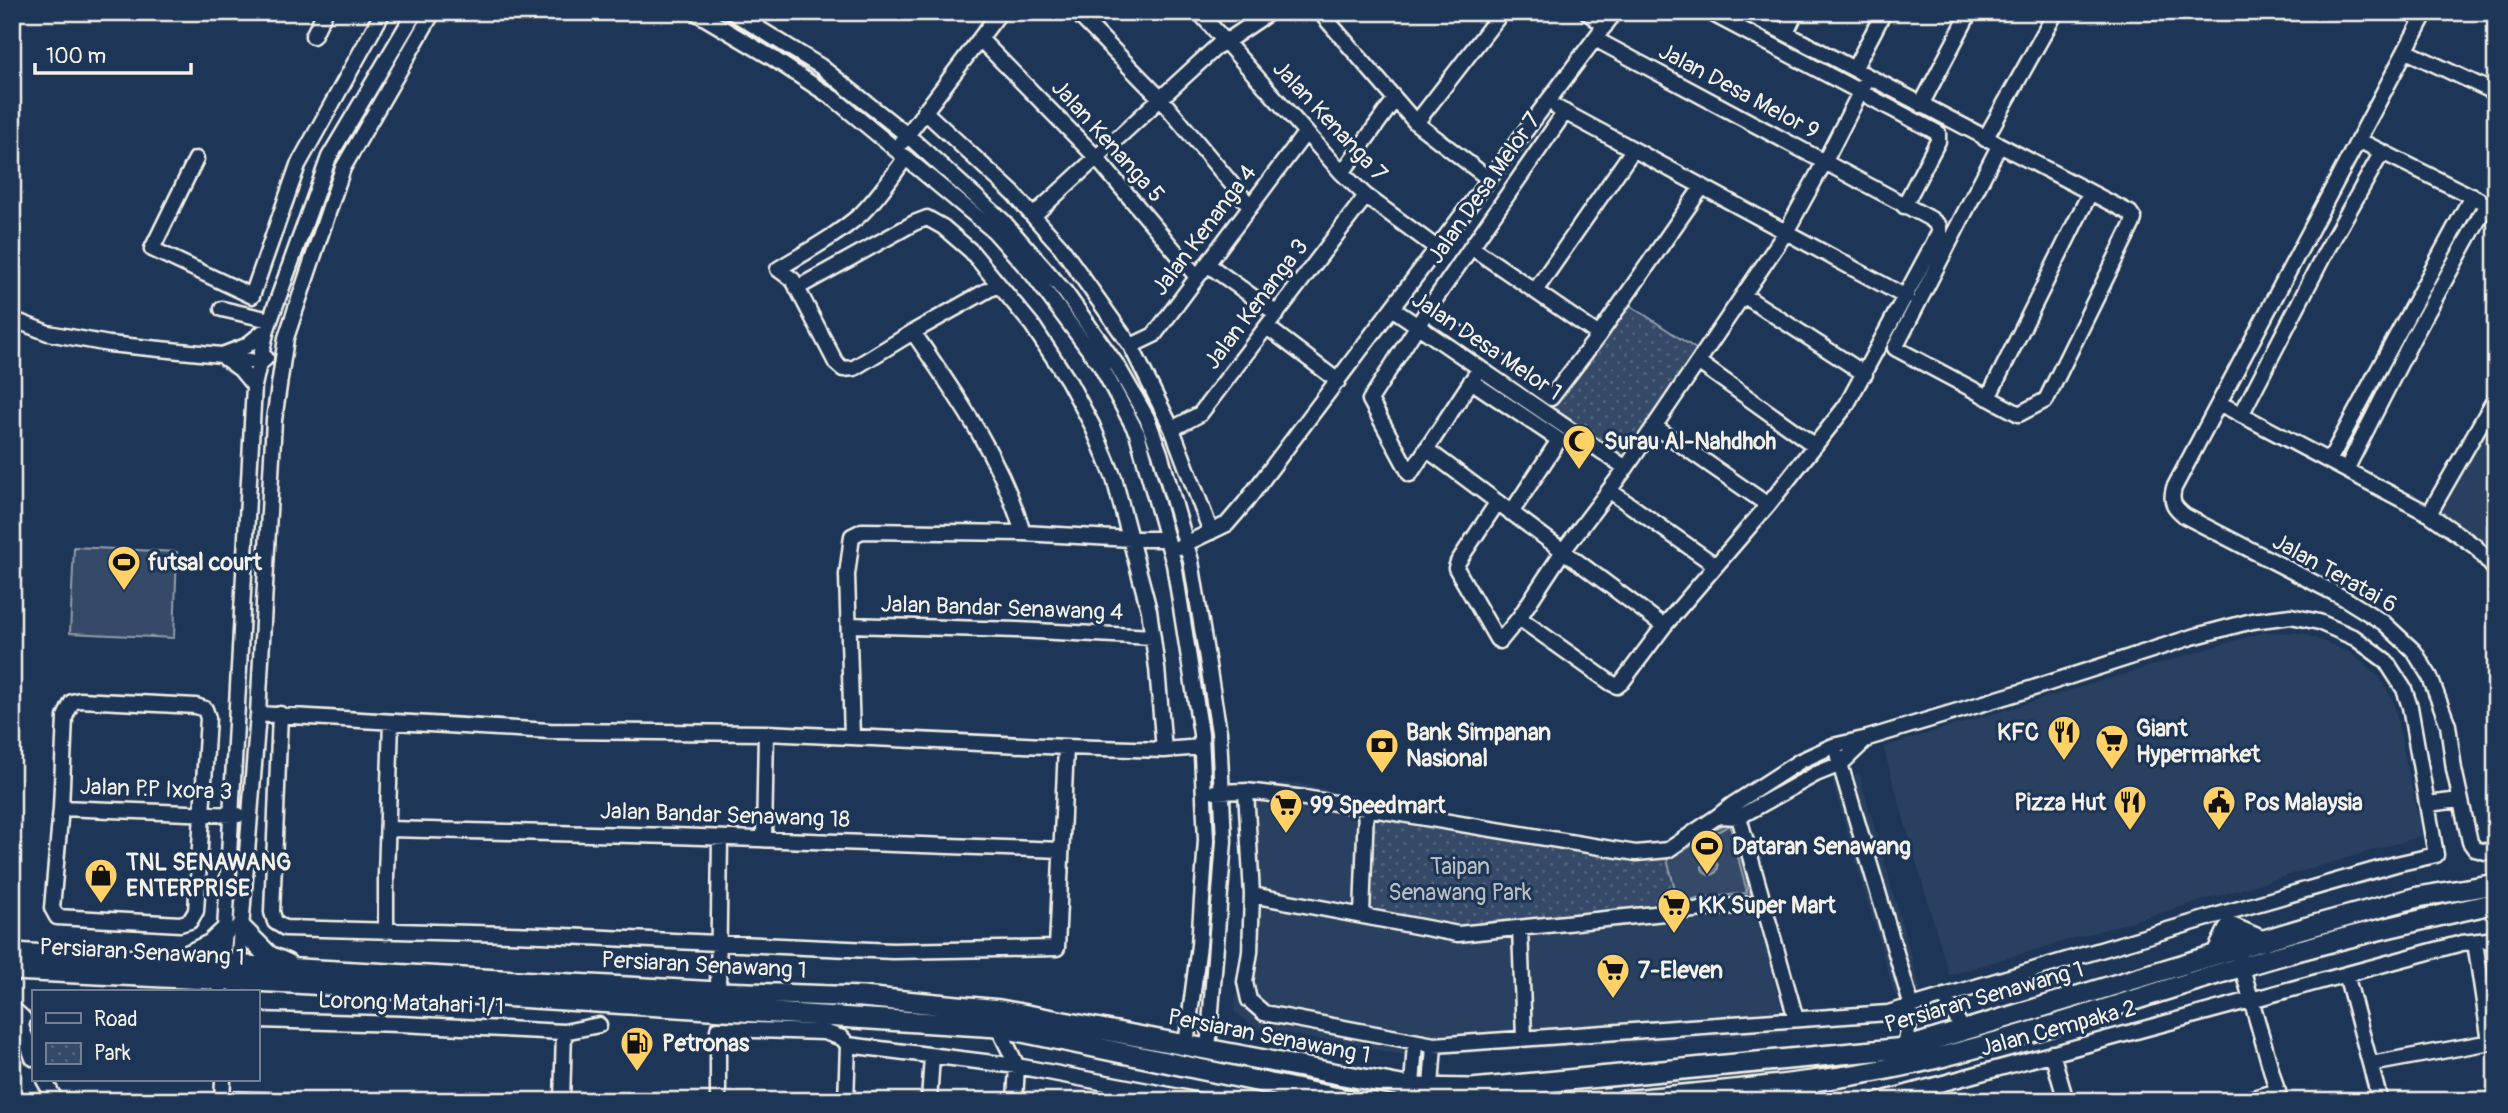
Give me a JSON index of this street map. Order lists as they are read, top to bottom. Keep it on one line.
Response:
{"streets":{"main road":["Persiaran Senawang 1"],"street":["Jalan Desa Melor 9","Jalan Kenanga 7","Jalan Kenanga 5","Jalan Desa Melor 7","Jalan Kenanga 4","Jalan Kenanga 3","Jalan Desa Melor 1","Jalan Teratai 6","Jalan Bandar Senawang 4","Jalan P.P Ixora 3","Jalan Bandar Senawang 18","Lorong Matahari 1/1","Jalan Cempaka 2"]},"crossings":[["Jalan Kenanga 7","Jalan Kenanga 4"],["Jalan Kenanga 7","Jalan Kenanga 3"],["Jalan Kenanga 5","Jalan Kenanga 4"],["Jalan Desa Melor 7","Jalan Desa Melor 1"]],"parks":["Taipan Senawang Park"],"places":{"mosque":["Surau Al-Nahdhoh"],"sports":["futsal court","Dataran Senawang"],"restaurant":["KFC","Pizza Hut"],"supermarket":["Giant Hypermarket","99 Speedmart","KK Super Mart","7-Eleven"],"bank":["Bank Simpanan Nasional"],"public building":["Pos Malaysia"],"shop":["TNL SENAWANG ENTERPRISE"],"fuel station":["Petronas"]},"legend":["Road","Park"],"scale_bar":"100 m"}
